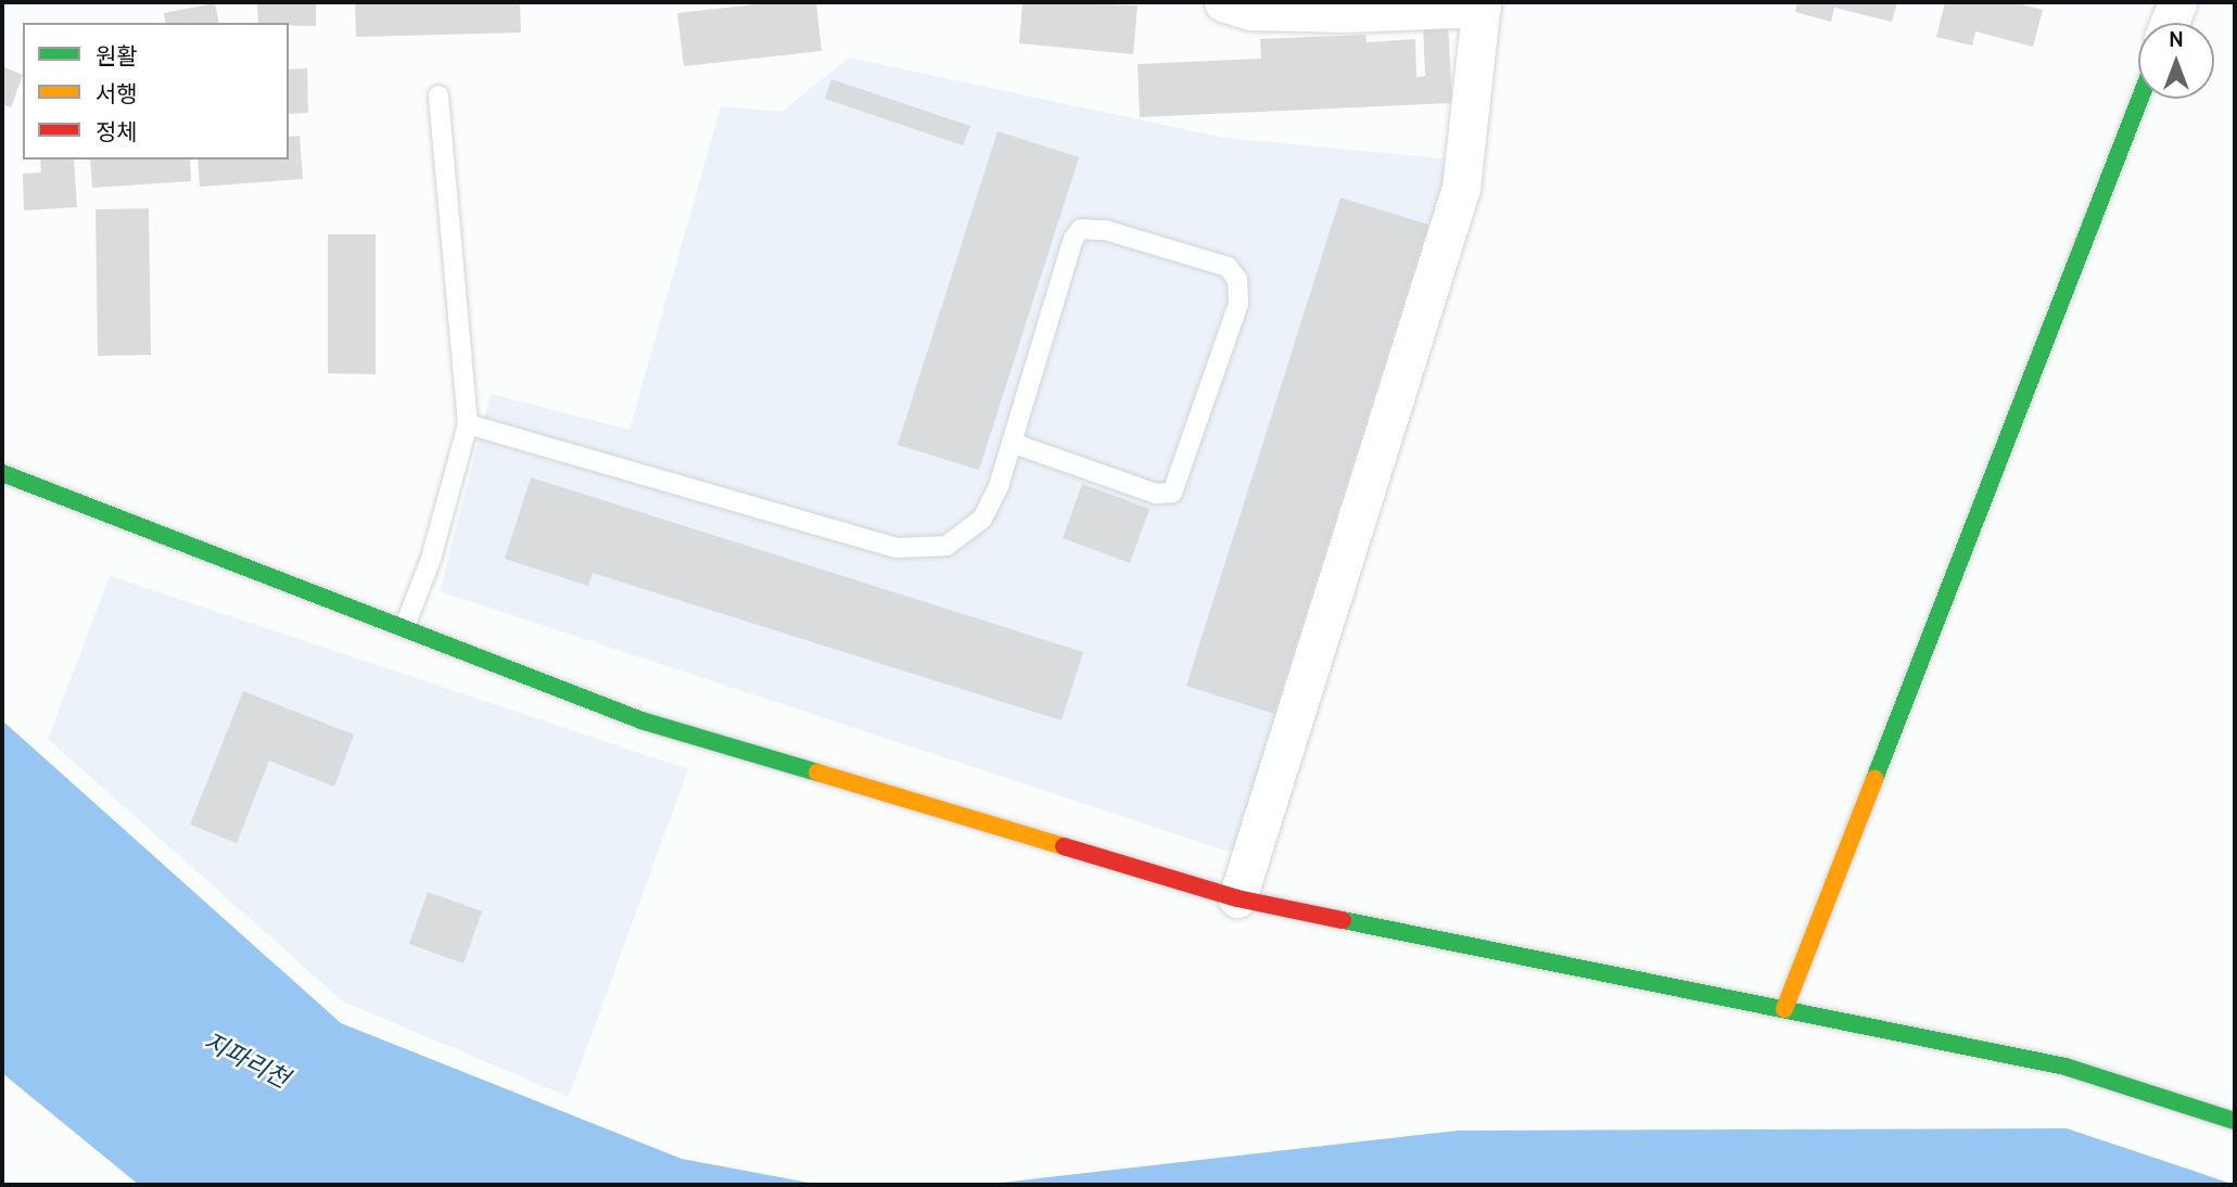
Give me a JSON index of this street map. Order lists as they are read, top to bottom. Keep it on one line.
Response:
{"water":["지파리천"],"legend":["원활","서행","정체"],"north":"top"}
